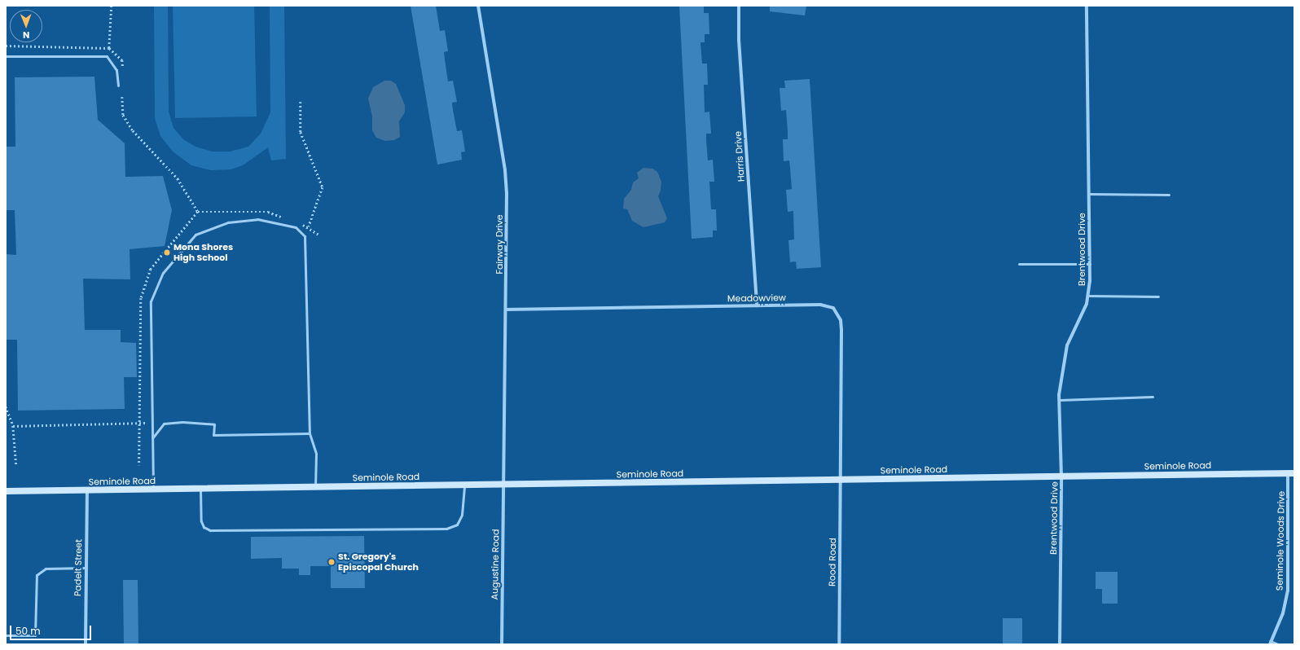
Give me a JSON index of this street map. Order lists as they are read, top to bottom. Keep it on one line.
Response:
{"streets":{"street":["Harris Drive","Fairway Drive","Brentwood Drive","Meadowview","Seminole Road","Seminole Woods Drive","Rood Road","Augustine Road","Padelt Street"]},"crossings":[["Harris Drive","Meadowview"],["Fairway Drive","Meadowview"],["Fairway Drive","Seminole Road"],["Fairway Drive","Augustine Road"],["Brentwood Drive","Seminole Road"],["Meadowview","Seminole Road"],["Meadowview","Rood Road"],["Seminole Road","Seminole Woods Drive"],["Seminole Road","Rood Road"],["Seminole Road","Augustine Road"],["Seminole Road","Padelt Street"]],"places":["Mona Shores High School","St. Gregory's Episcopal Church"],"scale_bar":"50 m","north":"bottom"}
